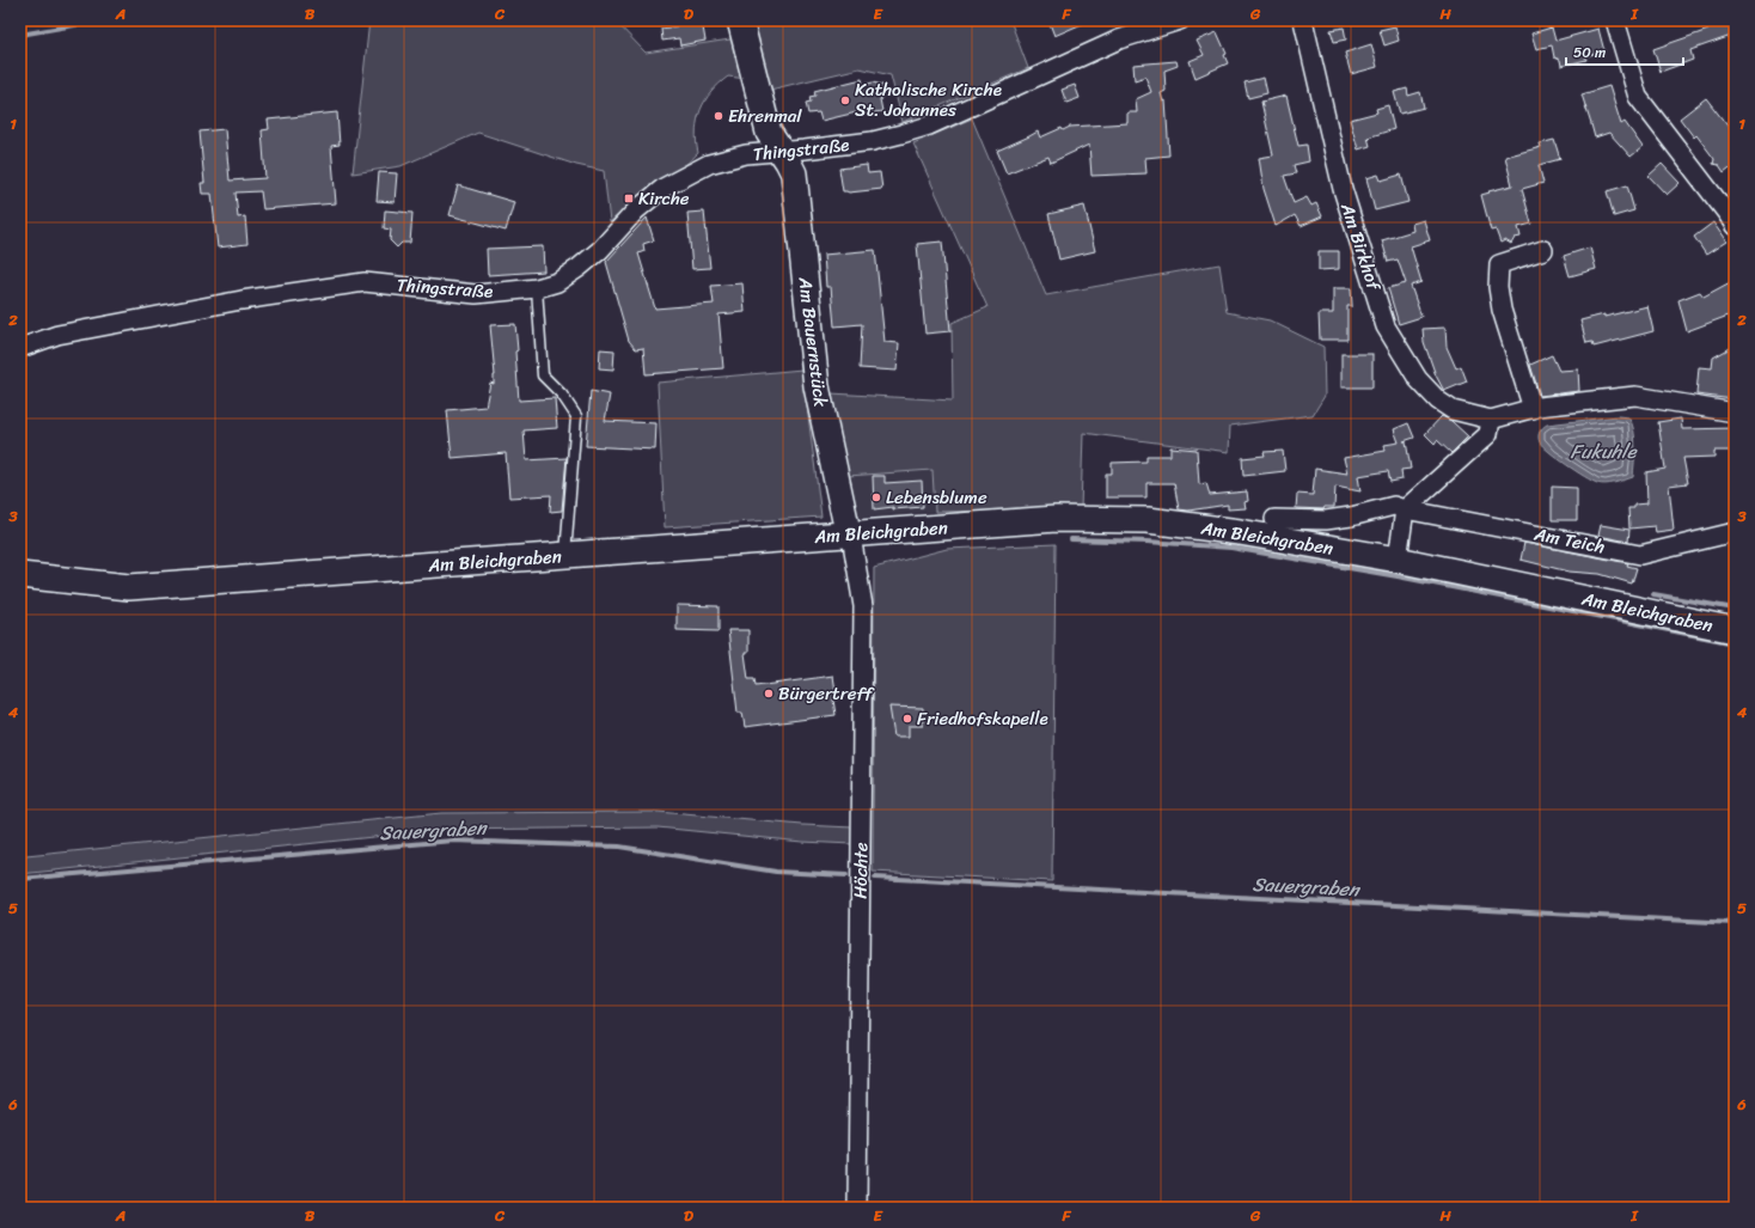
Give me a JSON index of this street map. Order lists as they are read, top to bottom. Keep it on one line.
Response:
{"streets":{"street":["Thingstraße","Am Birkhof","Am Bauernstück","Am Bleichgraben","Am Teich","Höchte"]},"crossings":[["Thingstraße","Am Bauernstück"],["Am Bauernstück","Am Bleichgraben"],["Am Bauernstück","Höchte"],["Am Bleichgraben","Höchte"]],"water":["Fukuhle","Sauergraben"],"places":{"other":["Katholische Kirche St. Johannes","Ehrenmal","Lebensblume","Bürgertreff","Friedhofskapelle"],"transit":["Kirche"]},"scale_bar":"50 m","grid":{"columns":["A","B","C","D","E","F","G","H","I"],"rows":["1","2","3","4","5","6"]}}
